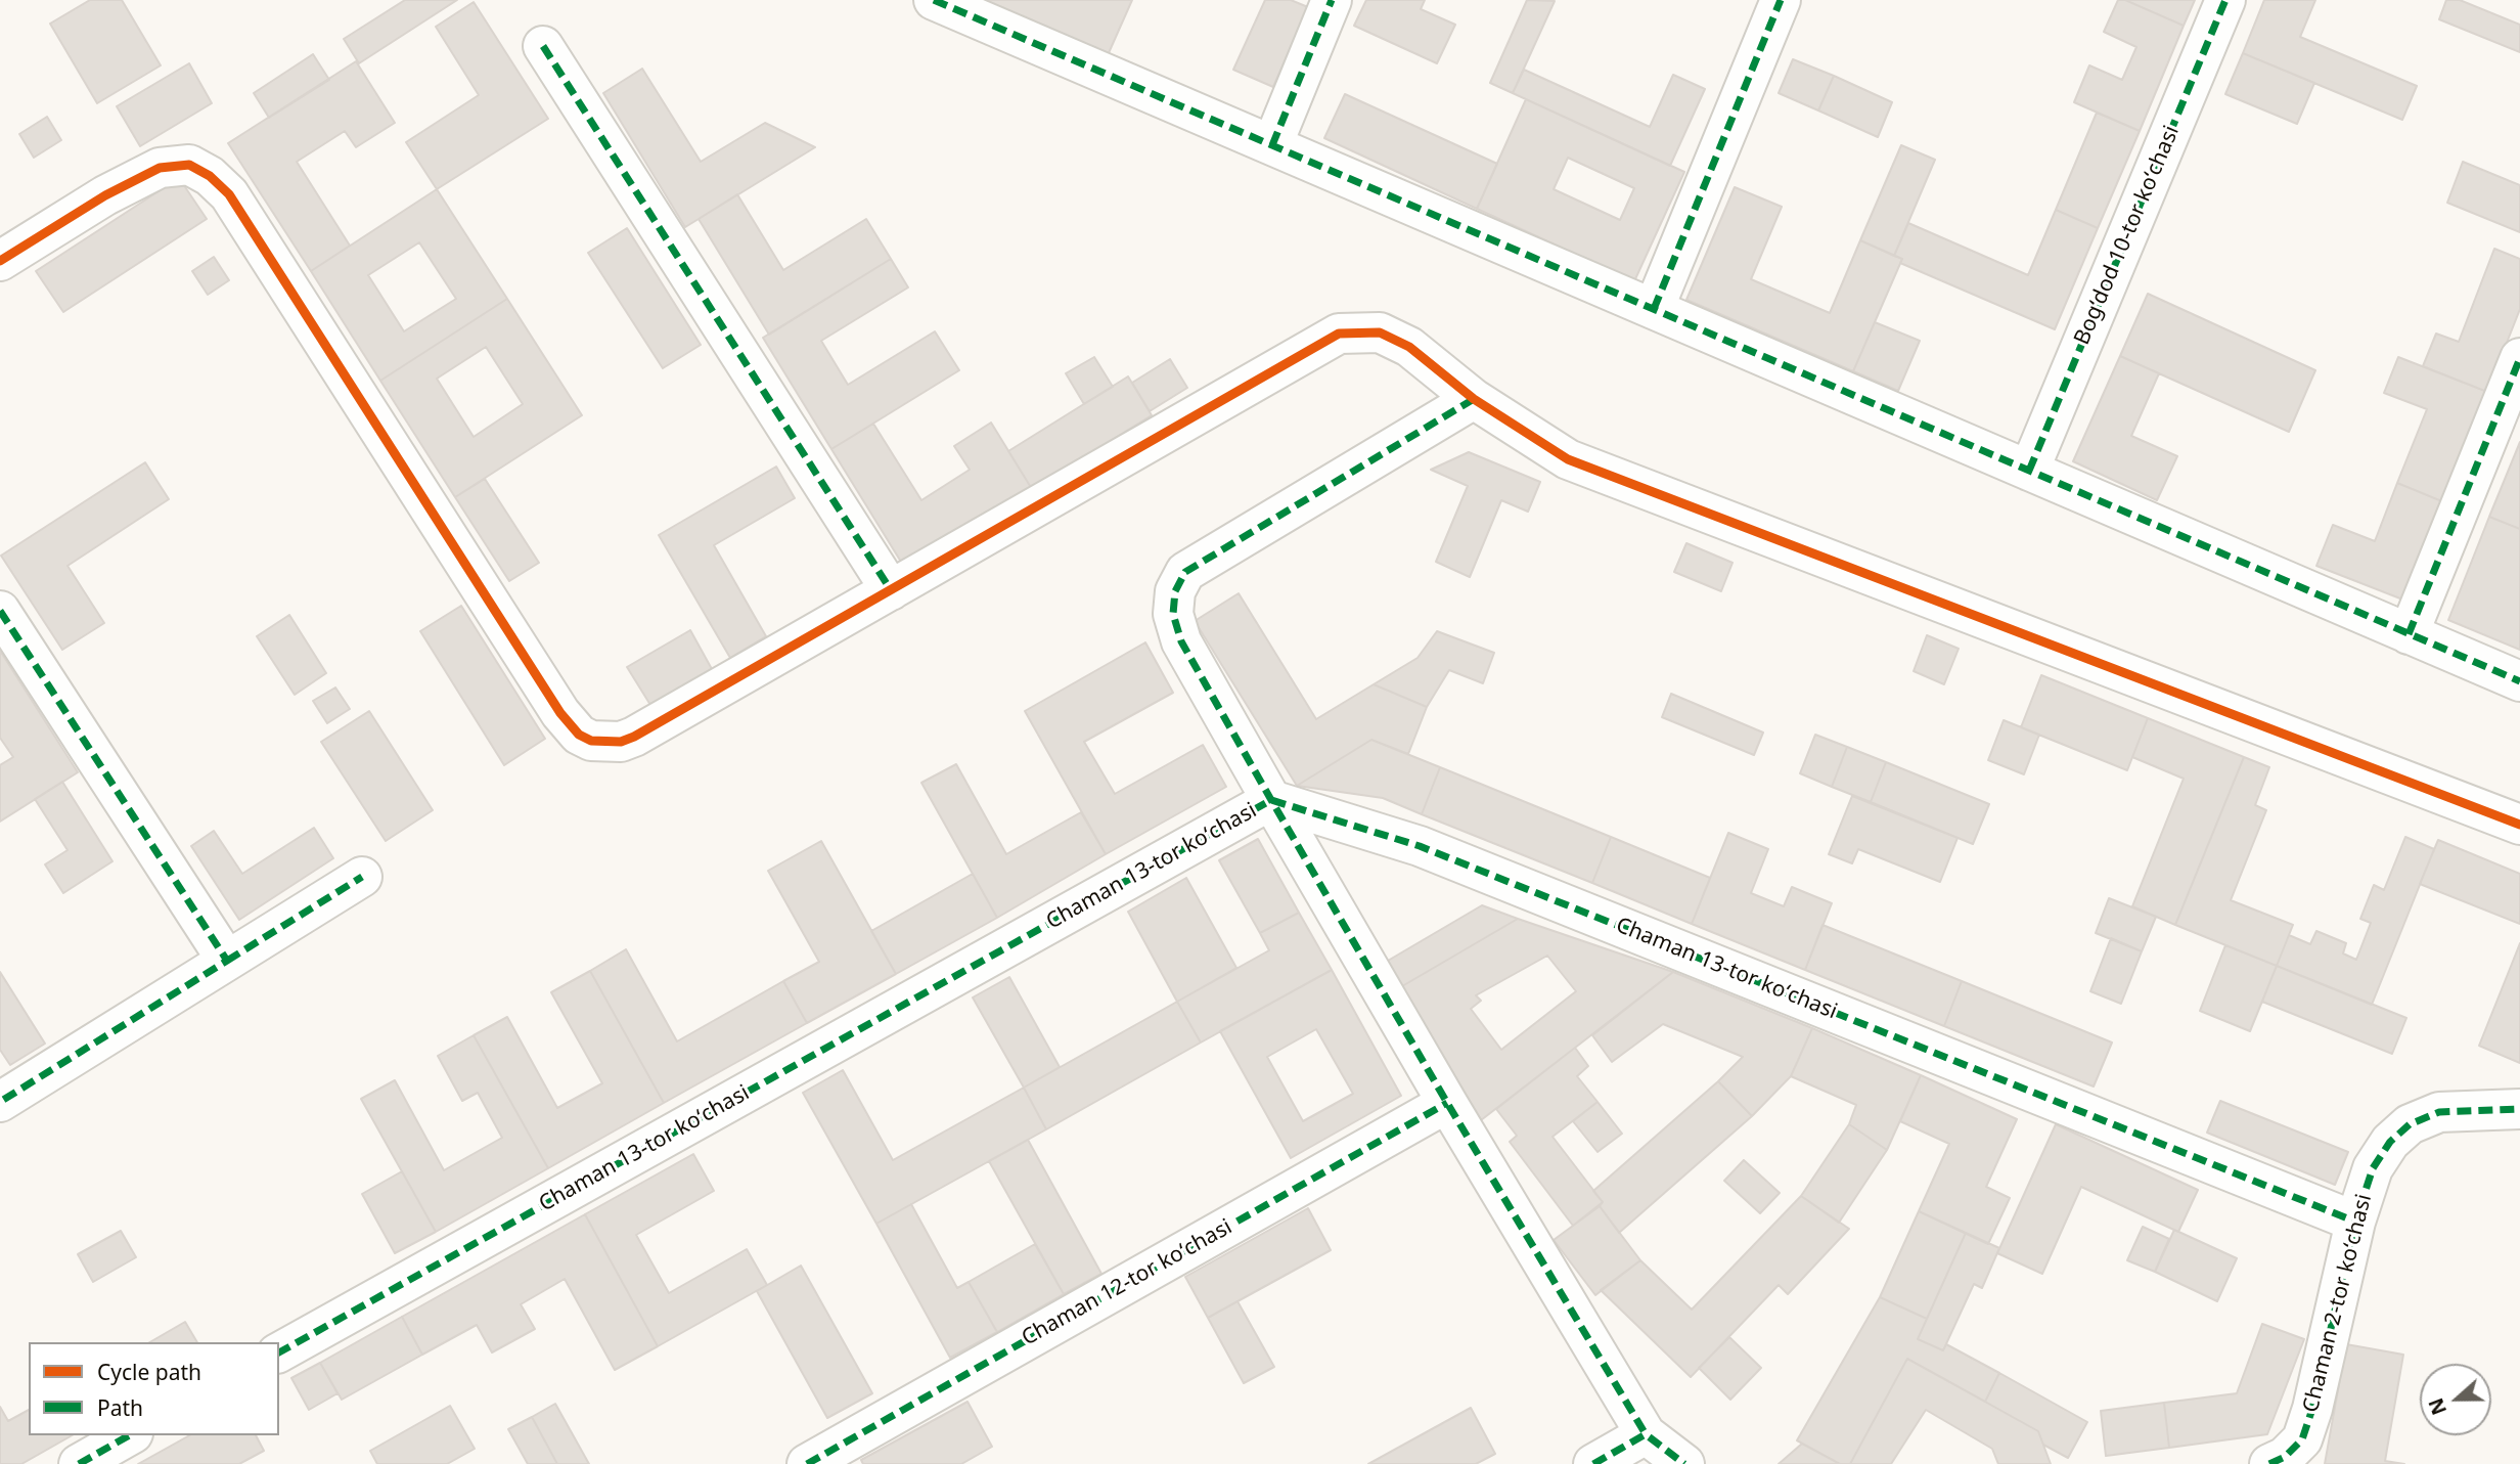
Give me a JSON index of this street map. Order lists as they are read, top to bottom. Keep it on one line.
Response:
{"streets":{"street":["Bogʻdod 10-tor koʻchasi","Chaman 13-tor koʻchasi","Chaman 12-tor koʻchasi","Chaman 2-tor koʻchasi"]},"crossings":[["Chaman 13-tor koʻchasi","Chaman 2-tor koʻchasi"]],"legend":["Cycle path","Path"],"north":"left"}
